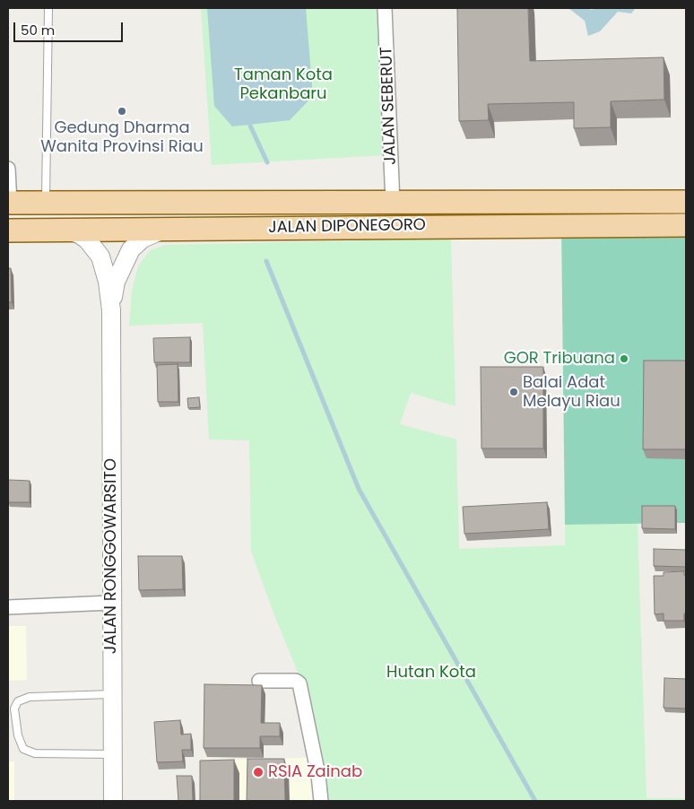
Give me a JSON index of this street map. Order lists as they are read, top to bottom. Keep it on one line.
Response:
{"streets":{"main road":["JALAN DIPONEGORO"],"street":["JALAN SEBERUT","JALAN RONGGOWARSITO"]},"crossings":[["JALAN SEBERUT","JALAN DIPONEGORO"],["JALAN DIPONEGORO","JALAN RONGGOWARSITO"]],"parks":["Taman Kota Pekanbaru","Hutan Kota"],"places":["Gedung Dharma Wanita Provinsi Riau","GOR Tribuana","Balai Adat Melayu Riau","RSIA Zainab"],"scale_bar":"50 m"}
